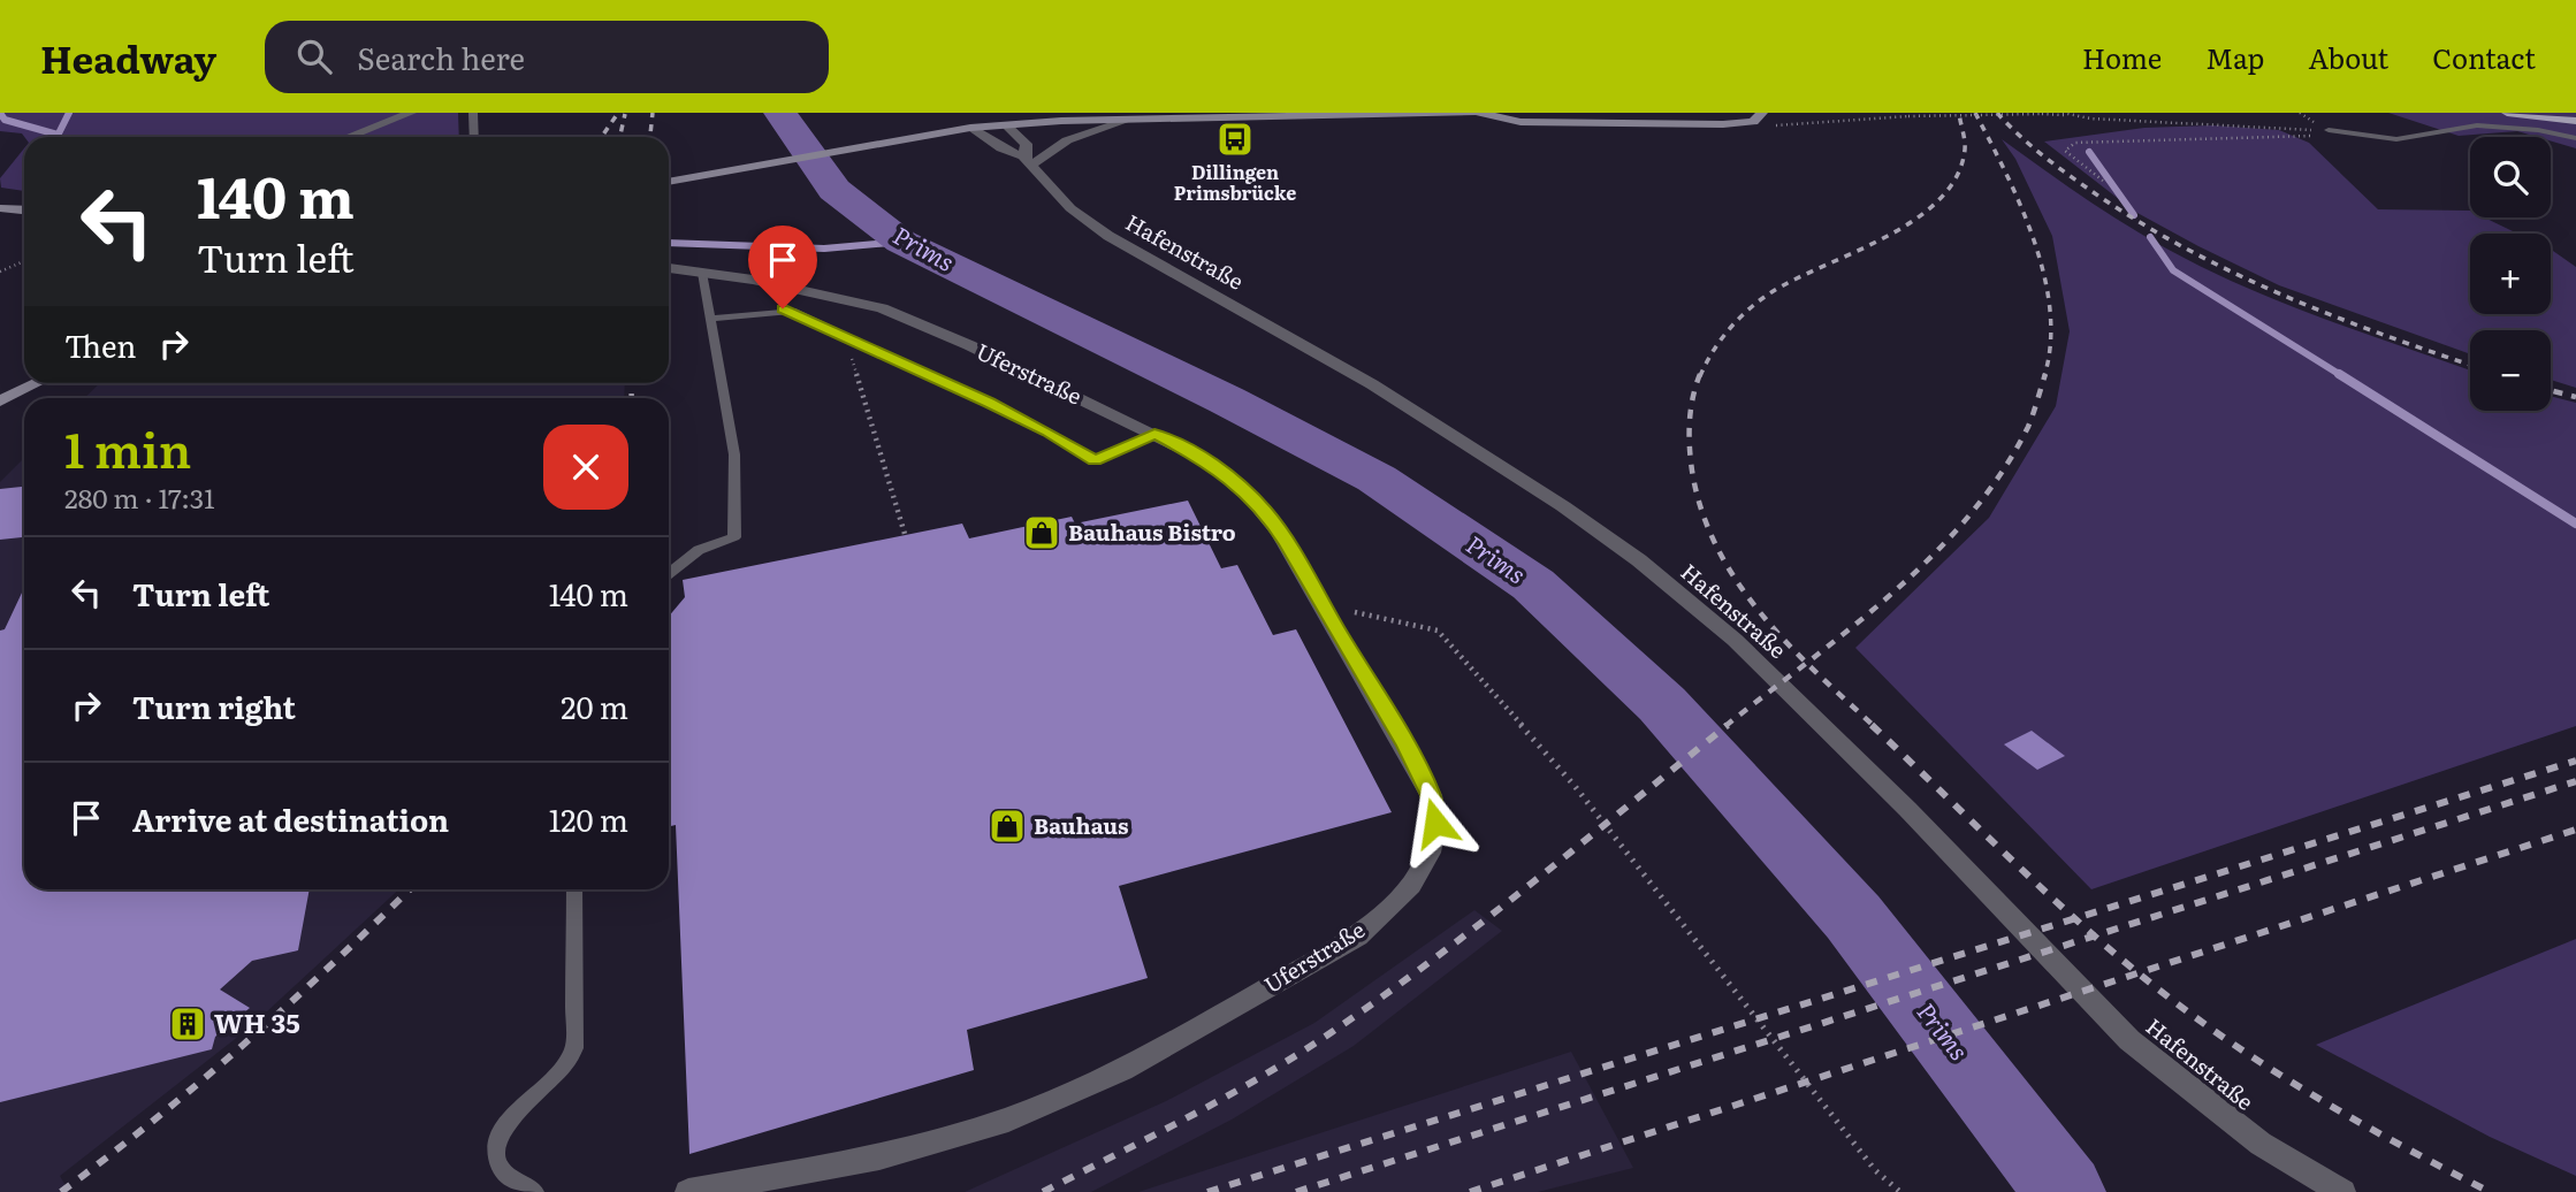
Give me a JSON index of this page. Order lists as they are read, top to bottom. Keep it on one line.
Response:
{"streets":{"street":["Hafenstraße","Uferstraße"]},"water":["Prims"],"places":{"bus stop":["Dillingen Primsbrücke"],"shop":["Bauhaus Bistro","Bauhaus"],"building":["WH 35"]},"page":{"header":"Headway","search":"Search here","nav":["Home","Map","About","Contact"],"map_buttons":["+","−"],"turn":["140 m","Turn left"],"then":"Then","heading":["1 min","280 m · 17:31"],"list":[{"name":"Turn left","value":"140 m"},{"name":"Turn right","value":"20 m"},{"name":"Arrive at destination","value":"120 m"}]}}
